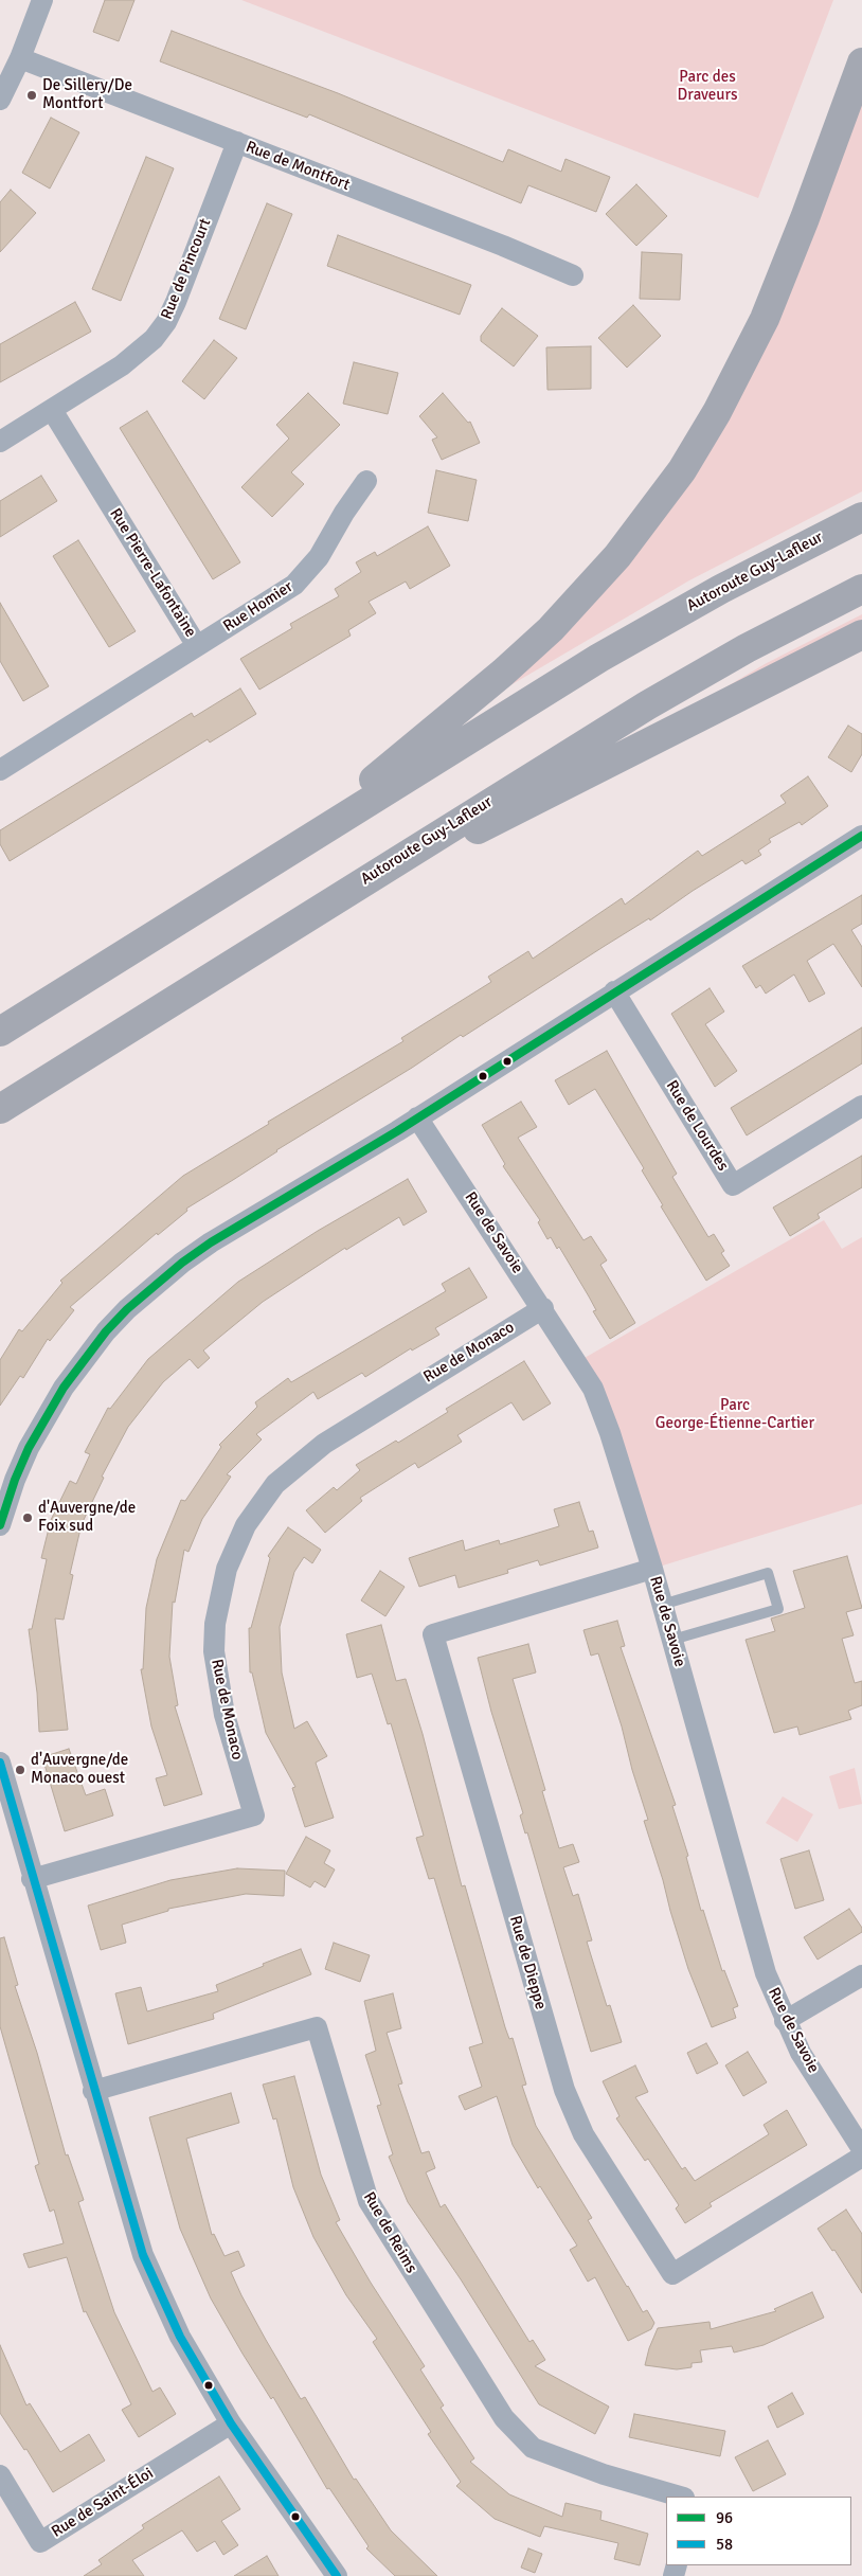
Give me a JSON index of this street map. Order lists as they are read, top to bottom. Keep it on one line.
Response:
{"streets":{"highway":["Autoroute Guy-Lafleur"],"street":["Rue de Montfort","Rue de Pincourt","Rue Pierre-Lafontaine","Rue Homier","Rue de Lourdes","Rue de Savoie","Rue de Monaco","Rue de Dieppe","Rue de Reims","Rue de Saint-Éloi"]},"crossings":[["Rue de Montfort","Rue de Pincourt"],["Rue de Pincourt","Rue Pierre-Lafontaine"],["Rue Pierre-Lafontaine","Rue Homier"],["Rue de Savoie","Rue de Monaco"],["Rue de Savoie","Rue de Dieppe"]],"parks":["Parc des Draveurs","Parc George-Étienne-Cartier"],"places":["De Sillery/De Montfort","d'Auvergne/de Foix sud","d'Auvergne/de Monaco ouest"],"lines":["transit line 96","transit line 58"],"legend":["96","58"]}
